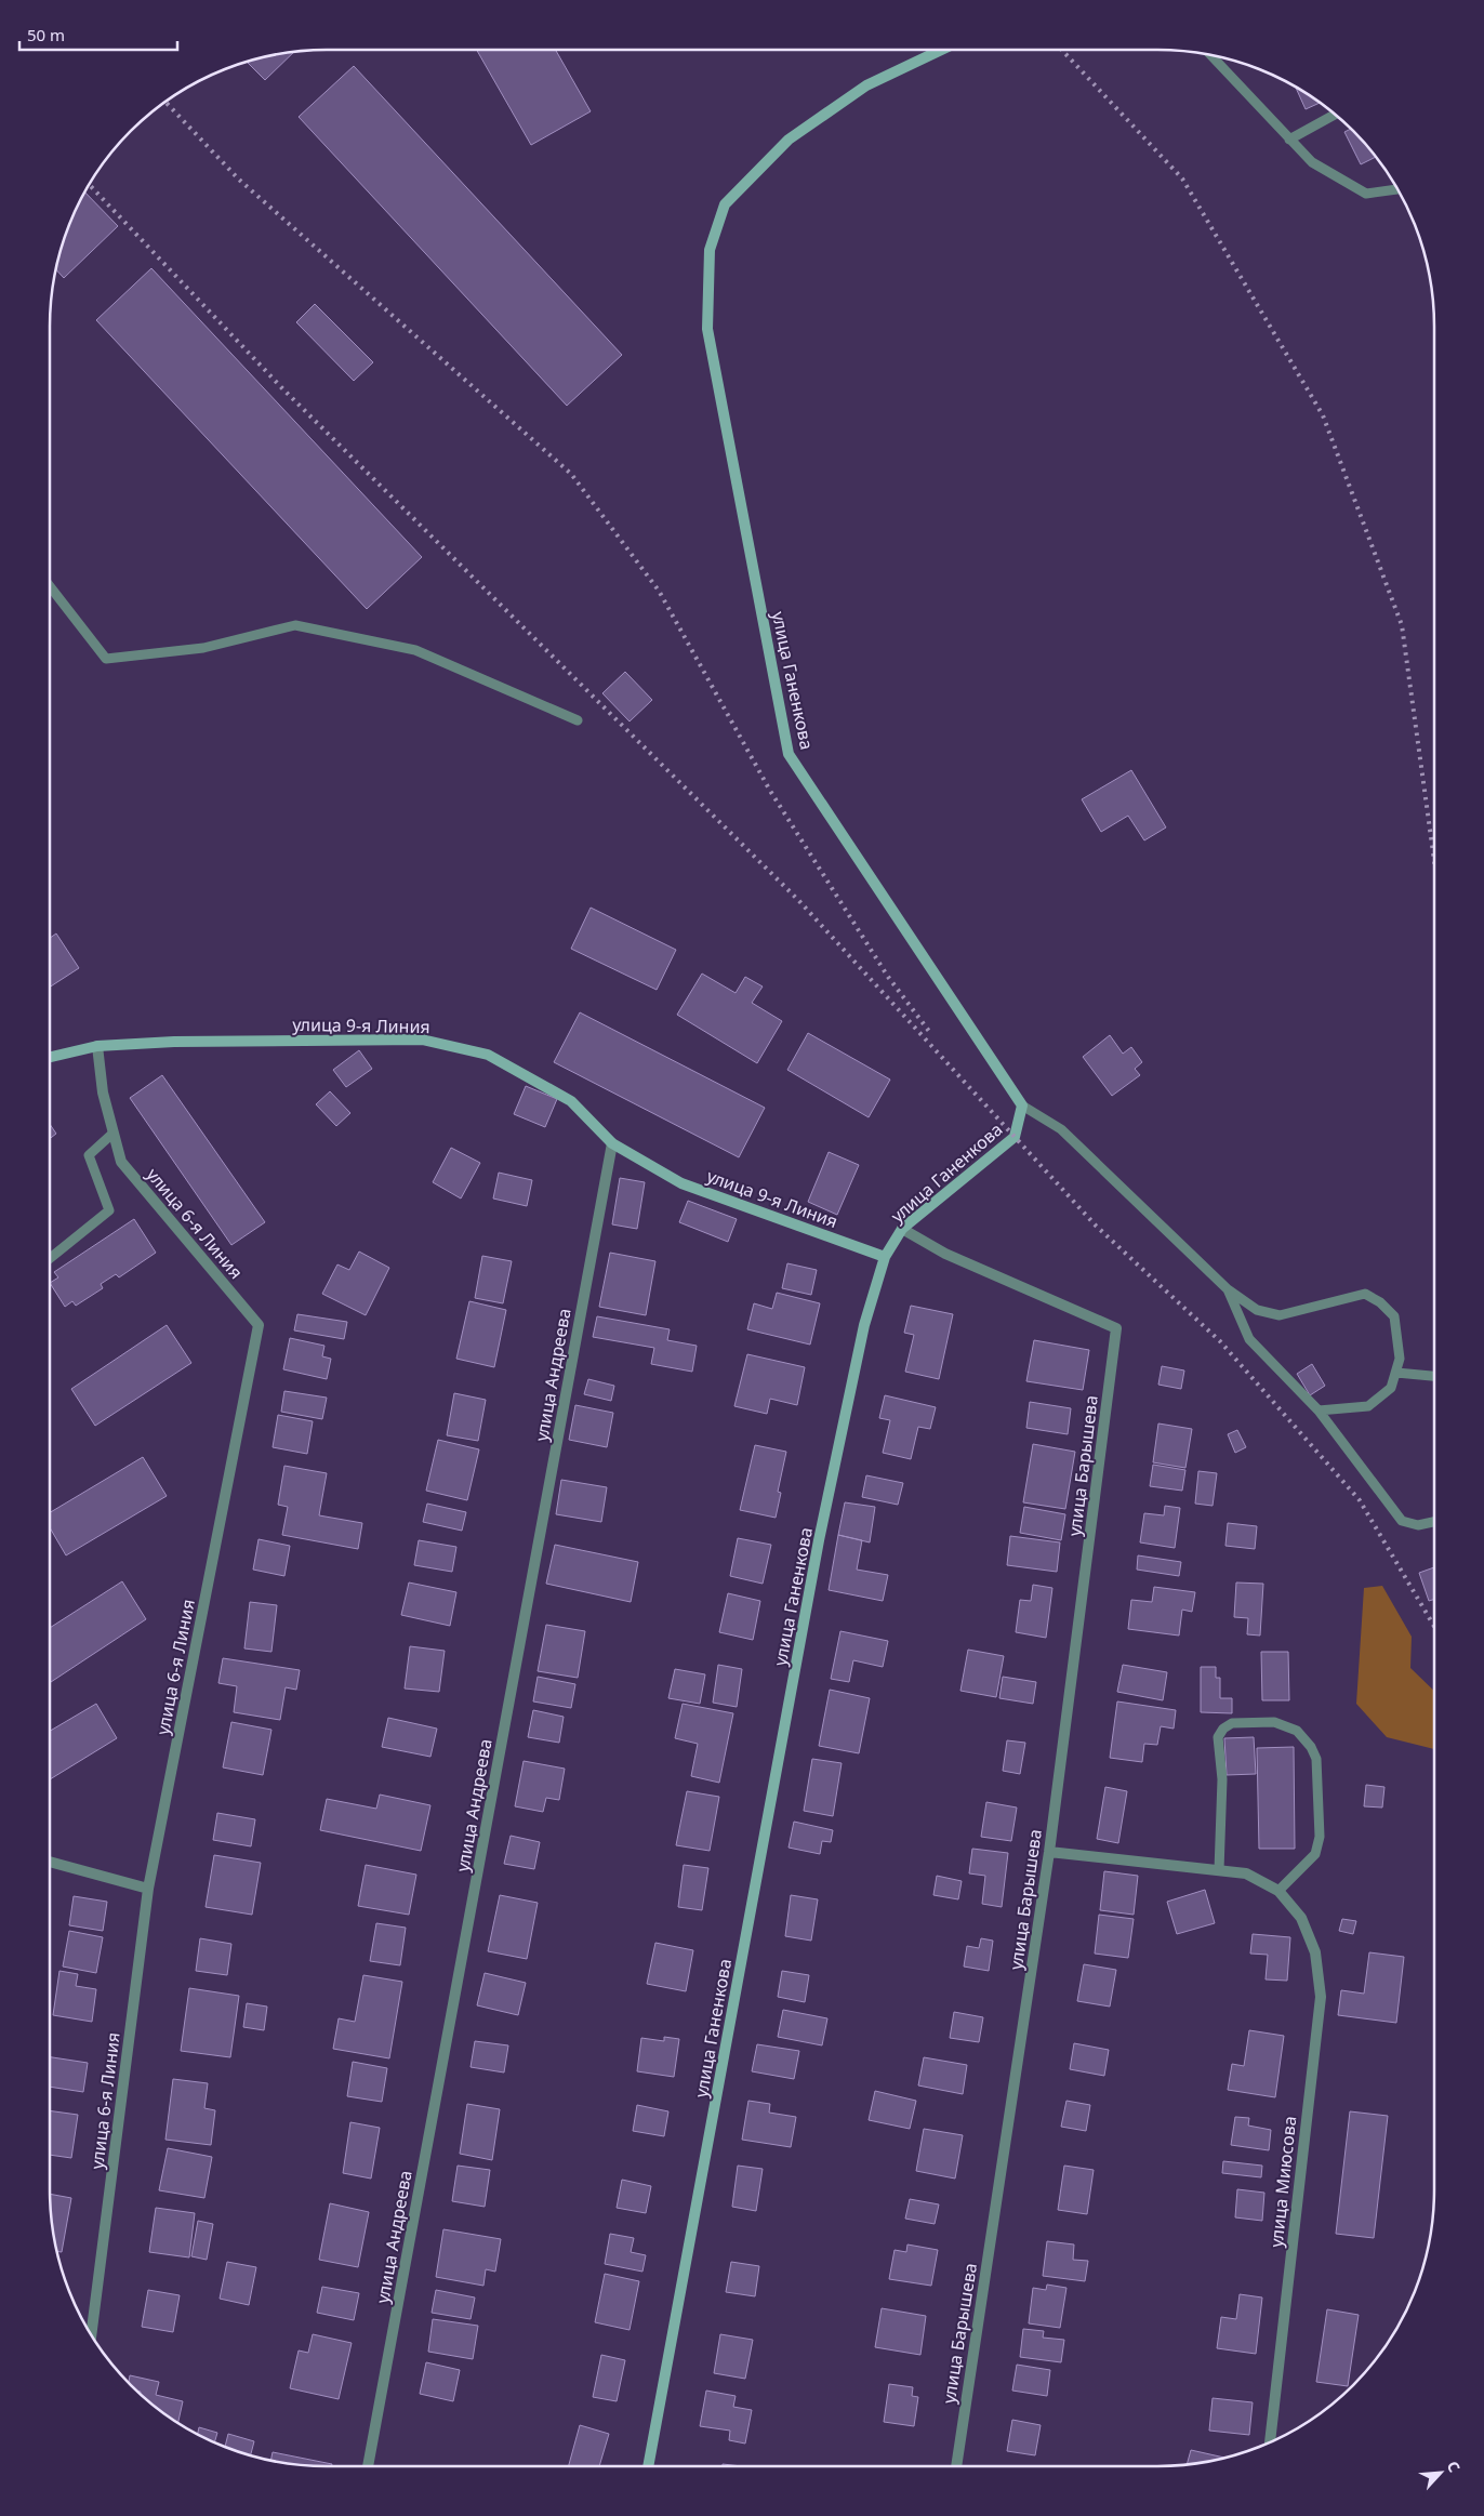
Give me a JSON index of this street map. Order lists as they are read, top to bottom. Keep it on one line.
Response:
{"streets":{"street":["улица Ганенкова","улица 9-я Линия","улица 6-я Линия","улица Андреева","улица Барышева","улица Миюсова"]},"crossings":[["улица Ганенкова","улица 9-я Линия"],["улица Ганенкова","улица Барышева"],["улица 9-я Линия","улица 6-я Линия"],["улица 9-я Линия","улица Андреева"]],"scale_bar":"50 m","north":"top right"}
